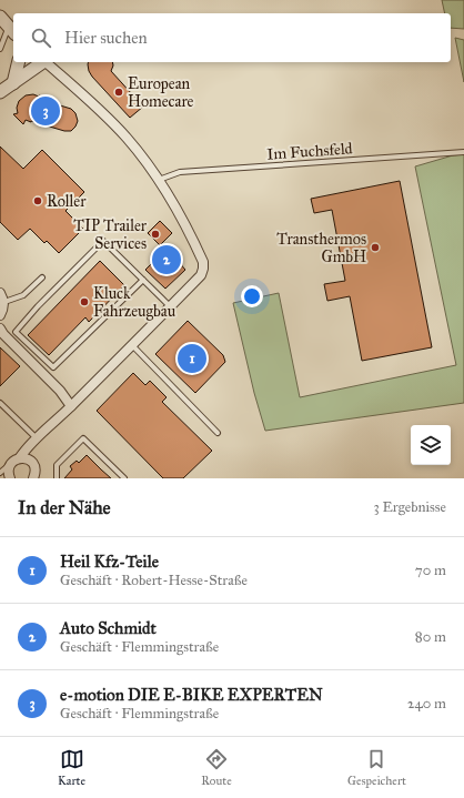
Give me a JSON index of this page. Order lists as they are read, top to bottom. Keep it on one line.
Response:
{"streets":{"lane":["Im Fuchsfeld"]},"places":["European Homecare","Roller","TIP Trailer Services","Transthermos GmbH","Kluck Fahrzeugbau"],"page":{"search":"Hier suchen","pins":["3","2","1"],"heading":["In der Nähe","3 Ergebnisse"],"list":[{"mark":"1","name":"Heil Kfz-Teile","note":"Geschäft · Robert-Hesse-Straße","value":"70 m"},{"mark":"2","name":"Auto Schmidt","note":"Geschäft · Flemmingstraße","value":"80 m"},{"mark":"3","name":"e-motion DIE E-BIKE EXPERTEN","note":"Geschäft · Flemmingstraße","value":"240 m"}],"nav":["Karte","Route","Gespeichert"]}}
